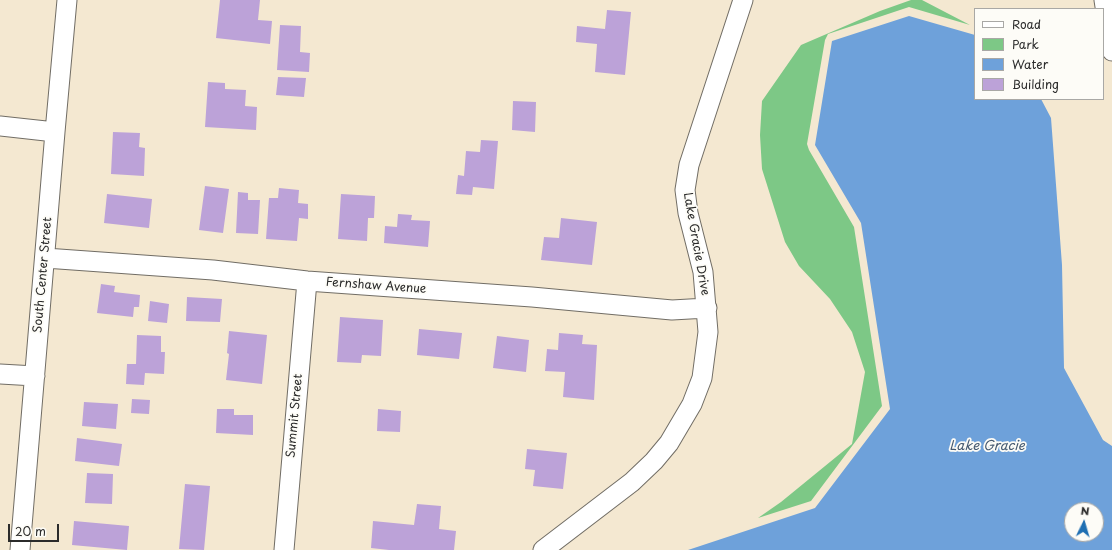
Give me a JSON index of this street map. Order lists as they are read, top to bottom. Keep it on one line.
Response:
{"streets":{"street":["Lake Gracie Drive","South Center Street","Fernshaw Avenue","Summit Street"]},"crossings":[["Lake Gracie Drive","Fernshaw Avenue"],["South Center Street","Fernshaw Avenue"],["Fernshaw Avenue","Summit Street"]],"water":["Lake Gracie"],"legend":["Road","Park","Water","Building"],"scale_bar":"20 m","north":"top"}
